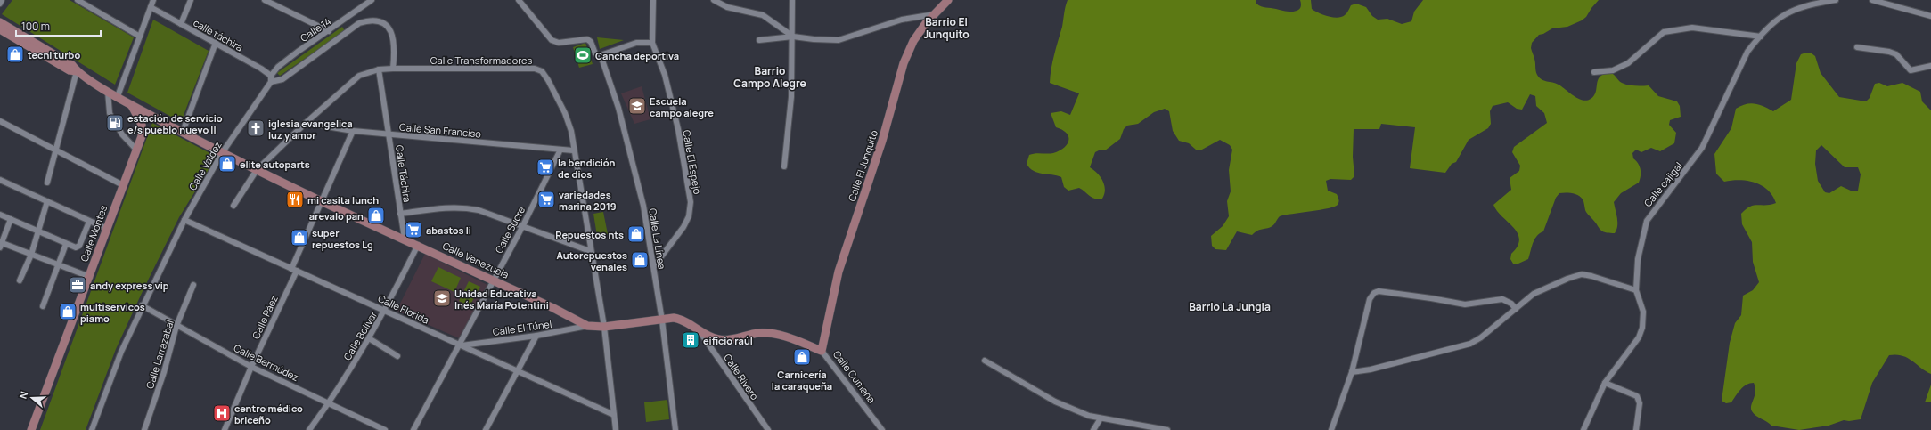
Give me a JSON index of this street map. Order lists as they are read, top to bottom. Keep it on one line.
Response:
{"streets":{"street":["Calle 14","calle táchira","Calle Transformadores","Calle San Franciso","Calle El Espejo","Calle Valdez","Calle El Junquito","Calle Táchira","Calle cajigal","Calle Sucre","Calle Montes","Calle La Línea","Calle Venezuela","Calle Florida","Calle Páez","Calle El Túnel","Calle Bolívar","Calle Larrazabal","Calle Bermúdez","Calle Rivero","Calle Cumana"]},"crossings":[["Calle 14","calle táchira"],["Calle Transformadores","Calle San Franciso"],["Calle Transformadores","Calle Táchira"],["Calle Transformadores","Calle Venezuela"],["Calle San Franciso","Calle Táchira"],["Calle San Franciso","Calle Sucre"],["Calle San Franciso","Calle Páez"],["Calle El Espejo","Calle La Línea"],["Calle Valdez","Calle Venezuela"],["Calle Valdez","Calle Florida"],["Calle Valdez","Calle Bermúdez"],["Calle El Junquito","Calle Cumana"],["Calle Táchira","Calle Venezuela"],["Calle Sucre","Calle Venezuela"],["Calle Sucre","Calle Florida"],["Calle Sucre","Calle El Túnel"],["Calle Montes","Calle Venezuela"],["Calle La Línea","Calle Venezuela"],["Calle La Línea","Calle Cumana"],["Calle Venezuela","Calle Páez"],["Calle Venezuela","Calle El Túnel"],["Calle Venezuela","Calle Bolívar"],["Calle Venezuela","Calle Cumana"],["Calle Florida","Calle Páez"],["Calle Florida","Calle El Túnel"],["Calle Florida","Calle Bolívar"],["Calle Páez","Calle Bermúdez"],["Calle Bolívar","Calle Bermúdez"],["Calle Larrazabal","Calle Bermúdez"],["Calle Rivero","Calle Cumana"]],"districts":["Barrio El Junquito","Barrio Campo Alegre","Barrio La Jungla"],"places":{"shop":["tecni turbo","elite autoparts","arevalo pan","Repuestos nts","super repuestos Lg","Autorepuestos venales","multiservicos piamo","Carnicería la caraqueña"],"sports":["Cancha deportiva"],"school or university":["Escuela campo alegre","Unidad Educativa Inés María Potentini"],"fuel station":["estación de servicio e/s pueblo nuevo II"],"church":["iglesia evangelica luz y amor"],"supermarket":["la bendición de dios","variedades marina 2019","abastos li"],"restaurant":["mi casita lunch"],"office":["andy express vip"],"building":["eificio raúl"],"hospital":["centro médico briceño"]},"scale_bar":"100 m","north":"left"}
